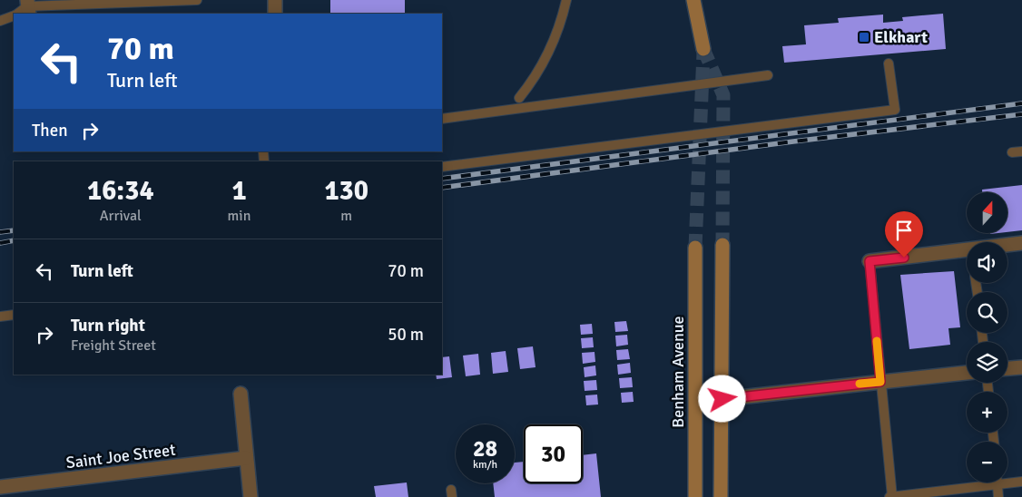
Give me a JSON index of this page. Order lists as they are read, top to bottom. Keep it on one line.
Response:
{"streets":{"main road":["Benham Avenue"],"street":["Saint Joe Street"]},"places":{"transit":["Elkhart"]},"north":"top","page":{"turn":["70 m","Turn left"],"then":"Then","eta":["16:34","Arrival","1","min","130","m"],"map_buttons":["+","−"],"list":[{"name":"Turn left","value":"70 m"},{"name":"Turn right","note":"Freight Street","value":"50 m"}],"speed":"28 km/h","limit":"30"}}
